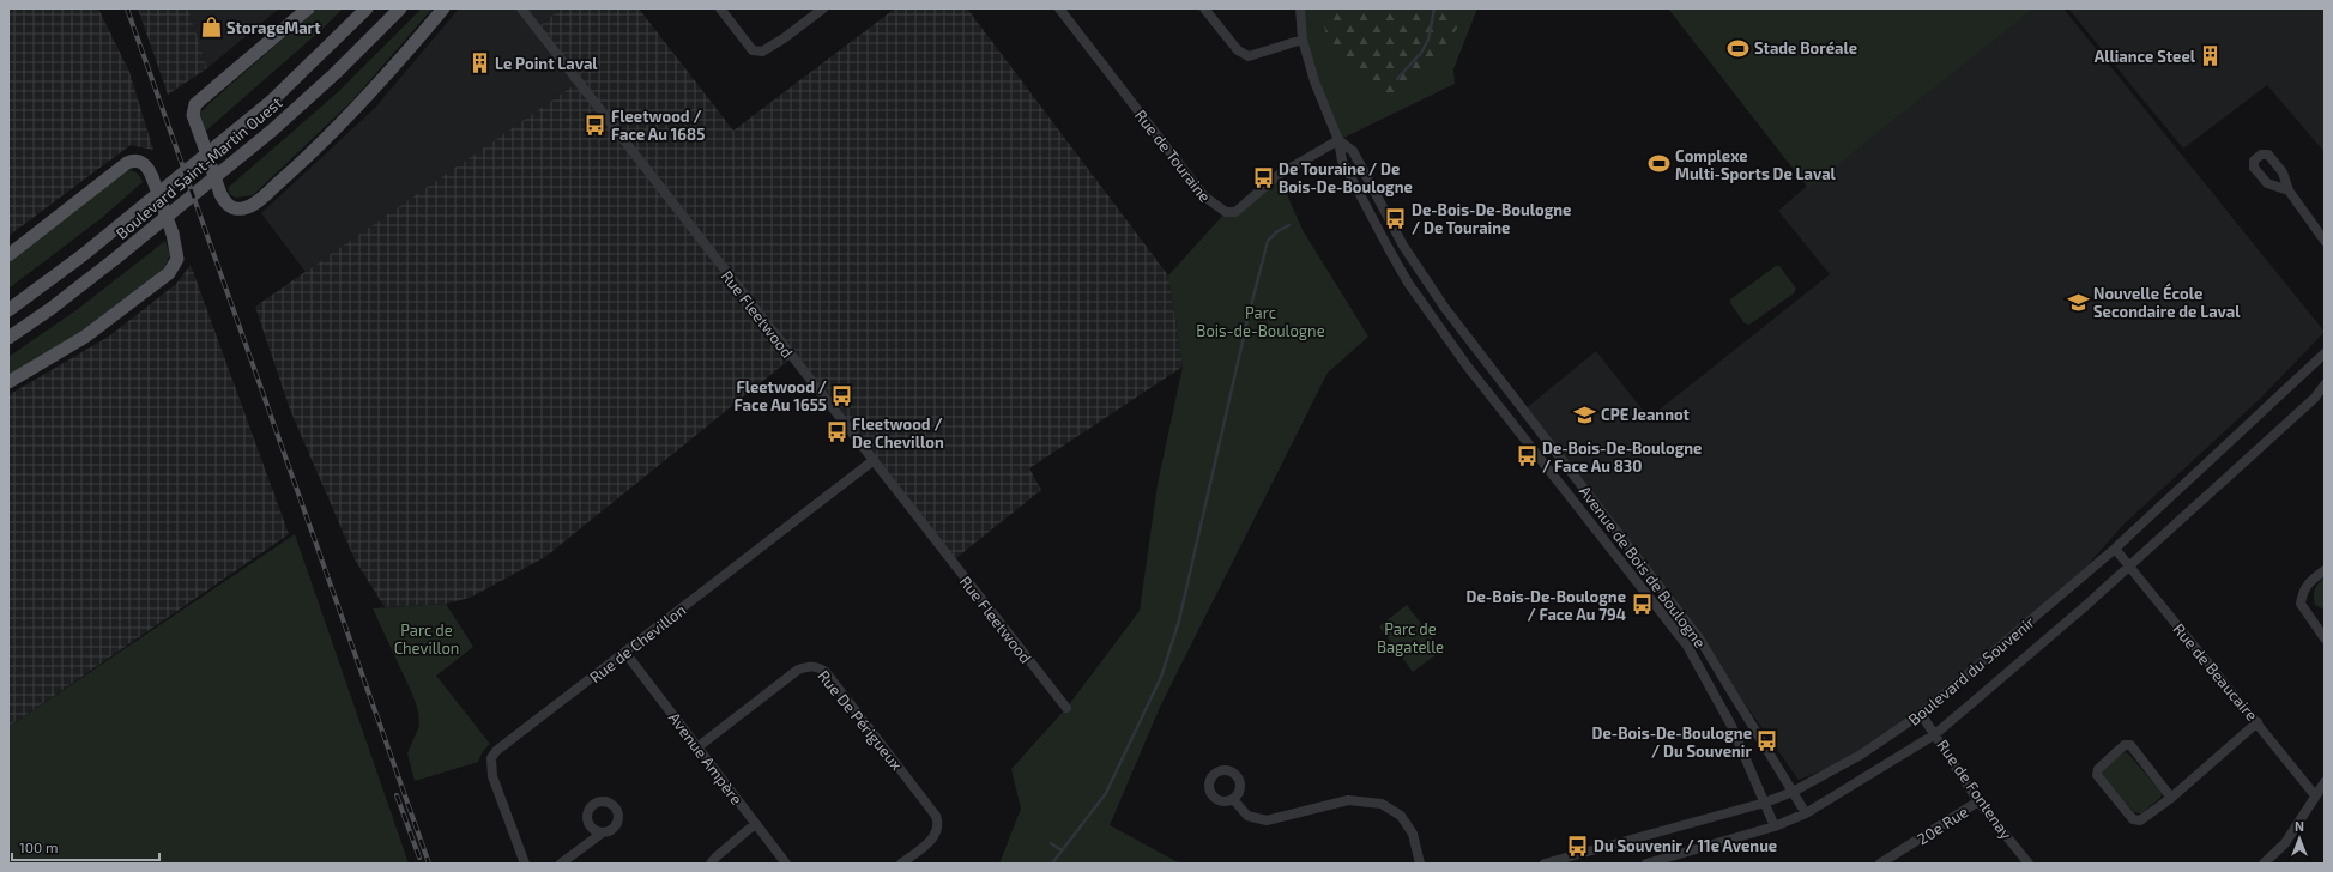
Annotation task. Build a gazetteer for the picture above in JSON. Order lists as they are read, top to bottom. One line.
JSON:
{"streets":{"main road":["Boulevard Saint-Martin Ouest"],"street":["Rue de Touraine","Rue Fleetwood","Avenue de Bois de Boulogne","Rue de Chevillon","Boulevard du Souvenir","Rue de Beaucaire","Rue De Périgueux","Avenue Ampère","Rue de Fontenay","20e Rue"]},"crossings":[["Rue de Touraine","Avenue de Bois de Boulogne"],["Rue Fleetwood","Rue de Chevillon"],["Avenue de Bois de Boulogne","Boulevard du Souvenir"],["Rue de Chevillon","Avenue Ampère"],["Boulevard du Souvenir","Rue de Beaucaire"],["Boulevard du Souvenir","Rue de Fontenay"],["Rue De Périgueux","Avenue Ampère"],["Rue de Fontenay","20e Rue"]],"parks":["Parc Bois-de-Boulogne","Parc de Bagatelle","Parc de Chevillon"],"places":{"shop":["StorageMart"],"sports":["Stade Boréale","Complexe Multi-Sports De Laval"],"building":["Alliance Steel","Le Point Laval"],"bus stop":["Fleetwood / Face Au 1685","De Touraine / De Bois-De-Boulogne","De-Bois-De-Boulogne / De Touraine","Fleetwood / Face Au 1655","Fleetwood / De Chevillon","De-Bois-De-Boulogne / Face Au 830","De-Bois-De-Boulogne / Face Au 794","De-Bois-De-Boulogne / Du Souvenir","Du Souvenir / 11e Avenue"],"school or university":["Nouvelle École Secondaire de Laval","CPE Jeannot"]},"scale_bar":"100 m","north":"top"}
